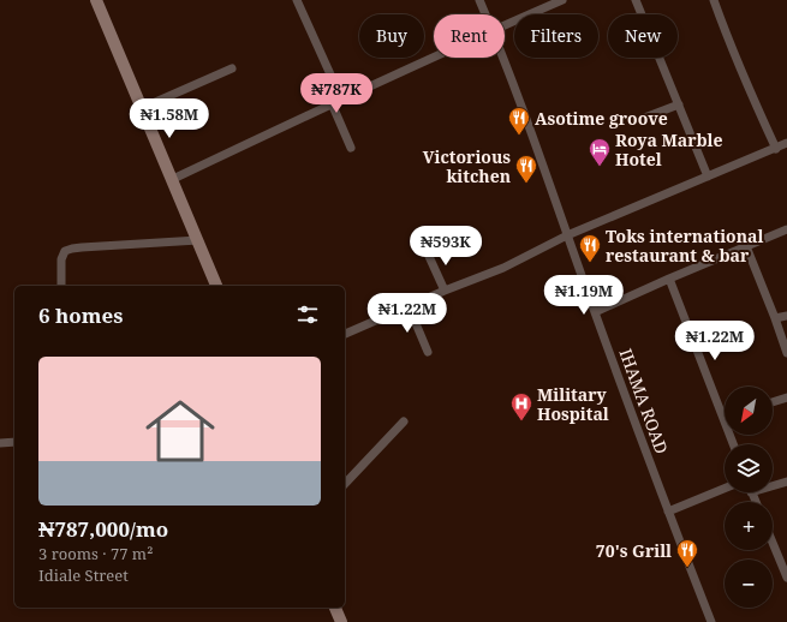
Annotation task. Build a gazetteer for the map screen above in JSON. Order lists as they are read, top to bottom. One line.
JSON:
{"streets":{"street":["IHAMA ROAD"]},"places":{"restaurant":["Asotime groove","Victorious kitchen","Toks international restaurant & bar","70's Grill"],"hotel":["Roya Marble Hotel"],"hospital":["Military Hospital"]},"north":"bottom left","page":{"chip":["Buy","Rent","Filters","New"],"price":["₦787K","₦1.58M","₦593K","₦1.19M","₦1.22M","₦1.22M"],"heading":"6 homes","list":[{"name":"₦787,000/mo","note":"3 rooms · 77 m² · Idiale Street"}],"map_buttons":["+","−"]}}
